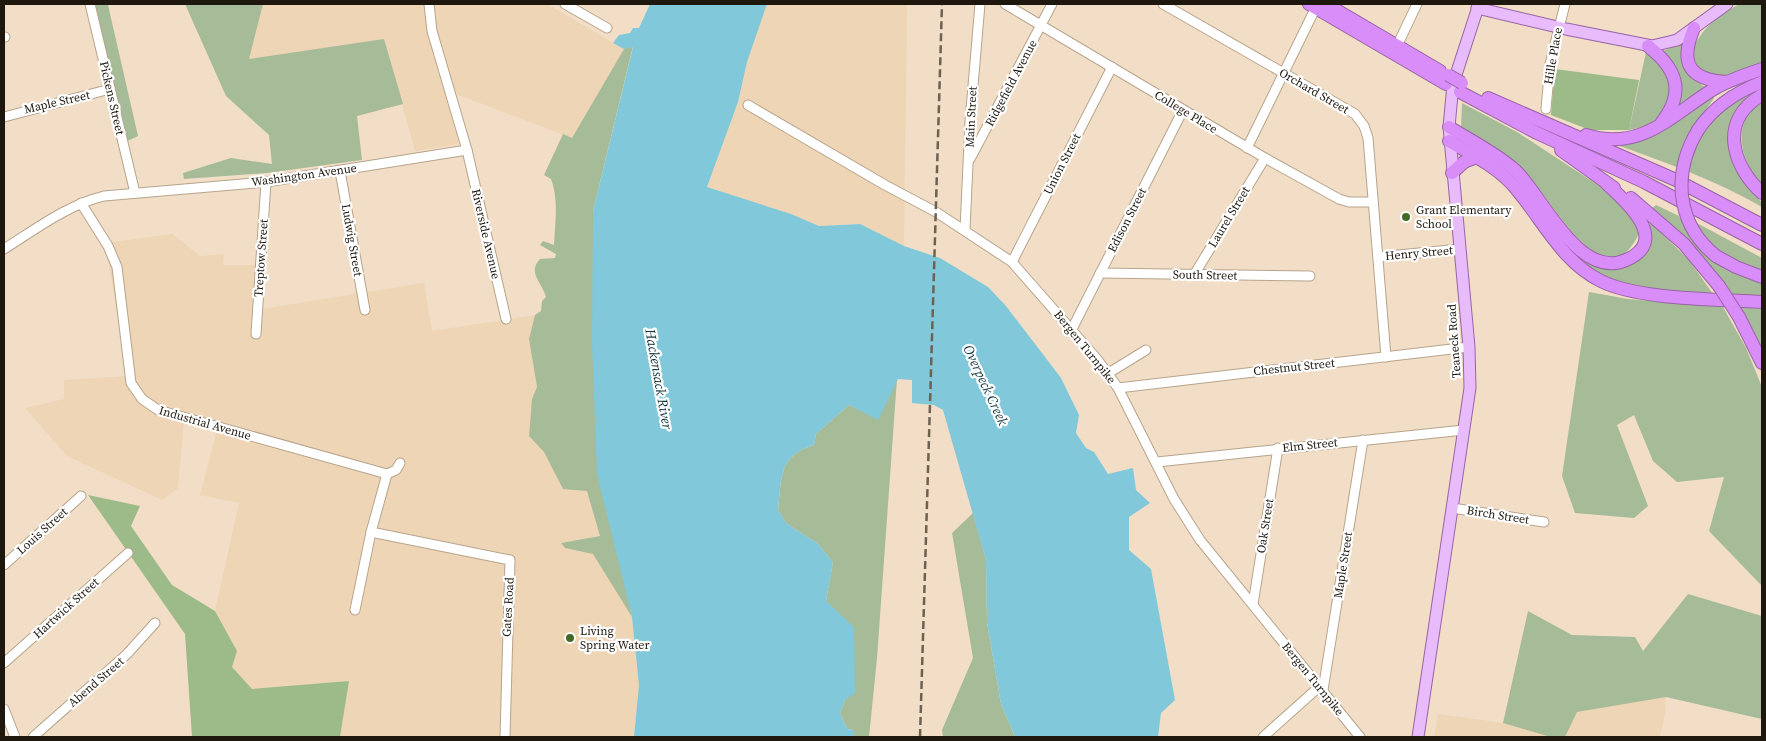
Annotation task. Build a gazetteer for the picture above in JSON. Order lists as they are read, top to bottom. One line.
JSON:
{"streets":{"main road":["Teaneck Road"],"street":["Hille Place","Ridgefield Avenue","Orchard Street","Pickens Street","Maple Street","College Place","Main Street","Union Street","Washington Avenue","Laurel Street","Edison Street","Riverside Avenue","Ludwig Street","Henry Street","Treptow Street","South Street","Bergen Turnpike","Chestnut Street","Industrial Avenue","Elm Street","Birch Street","Oak Street","Louis Street","Gates Road","Hartwick Street","Abend Street"]},"crossings":[["Ridgefield Avenue","College Place"],["Ridgefield Avenue","Main Street"],["Orchard Street","College Place"],["Orchard Street","Henry Street"],["Orchard Street","Chestnut Street"],["Pickens Street","Maple Street"],["Pickens Street","Washington Avenue"],["Maple Street","Bergen Turnpike"],["Maple Street","Elm Street"],["College Place","Union Street"],["College Place","Laurel Street"],["College Place","Edison Street"],["Main Street","Bergen Turnpike"],["Union Street","Bergen Turnpike"],["Washington Avenue","Riverside Avenue"],["Washington Avenue","Ludwig Street"],["Washington Avenue","Treptow Street"],["Washington Avenue","Industrial Avenue"],["Laurel Street","South Street"],["Edison Street","South Street"],["Edison Street","Bergen Turnpike"],["Henry Street","Teaneck Road"],["Teaneck Road","Chestnut Street"],["Teaneck Road","Elm Street"],["Teaneck Road","Birch Street"],["Bergen Turnpike","Chestnut Street"],["Bergen Turnpike","Elm Street"],["Bergen Turnpike","Oak Street"],["Elm Street","Oak Street"]],"water":["Hackensack River","Overpeck Creek"],"places":["Grant Elementary School","Living Spring Water"]}
